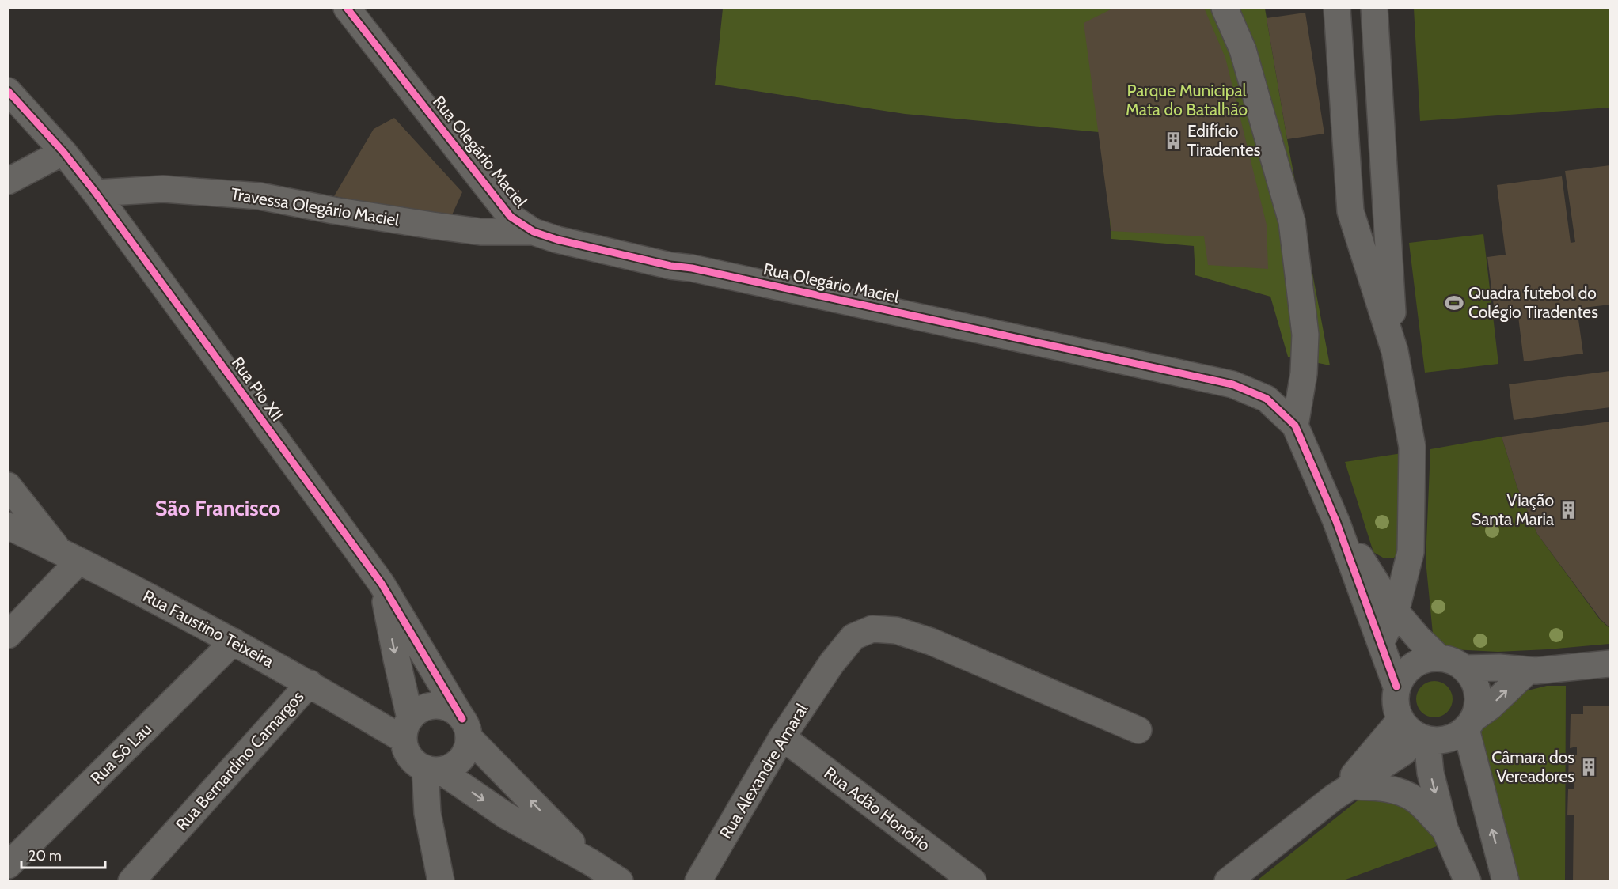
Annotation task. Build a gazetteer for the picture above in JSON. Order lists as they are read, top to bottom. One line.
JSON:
{"streets":{"street":["Rua Olegário Maciel","Travessa Olegário Maciel","Rua Pio XII","Rua Faustino Teixeira","Rua Sô Lau","Rua Bernardino Camargos","Rua Alexandre Amaral","Rua Adão Honório"]},"crossings":[["Rua Olegário Maciel","Travessa Olegário Maciel"],["Travessa Olegário Maciel","Rua Pio XII"],["Rua Pio XII","Rua Faustino Teixeira"],["Rua Faustino Teixeira","Rua Sô Lau"],["Rua Faustino Teixeira","Rua Bernardino Camargos"],["Rua Alexandre Amaral","Rua Adão Honório"]],"districts":["São Francisco"],"parks":["Parque Municipal Mata do Batalhão"],"places":{"building":["Edifício Tiradentes","Viação Santa Maria","Câmara dos Vereadores"],"sports":["Quadra futebol do Colégio Tiradentes"]},"scale_bar":"20 m"}
